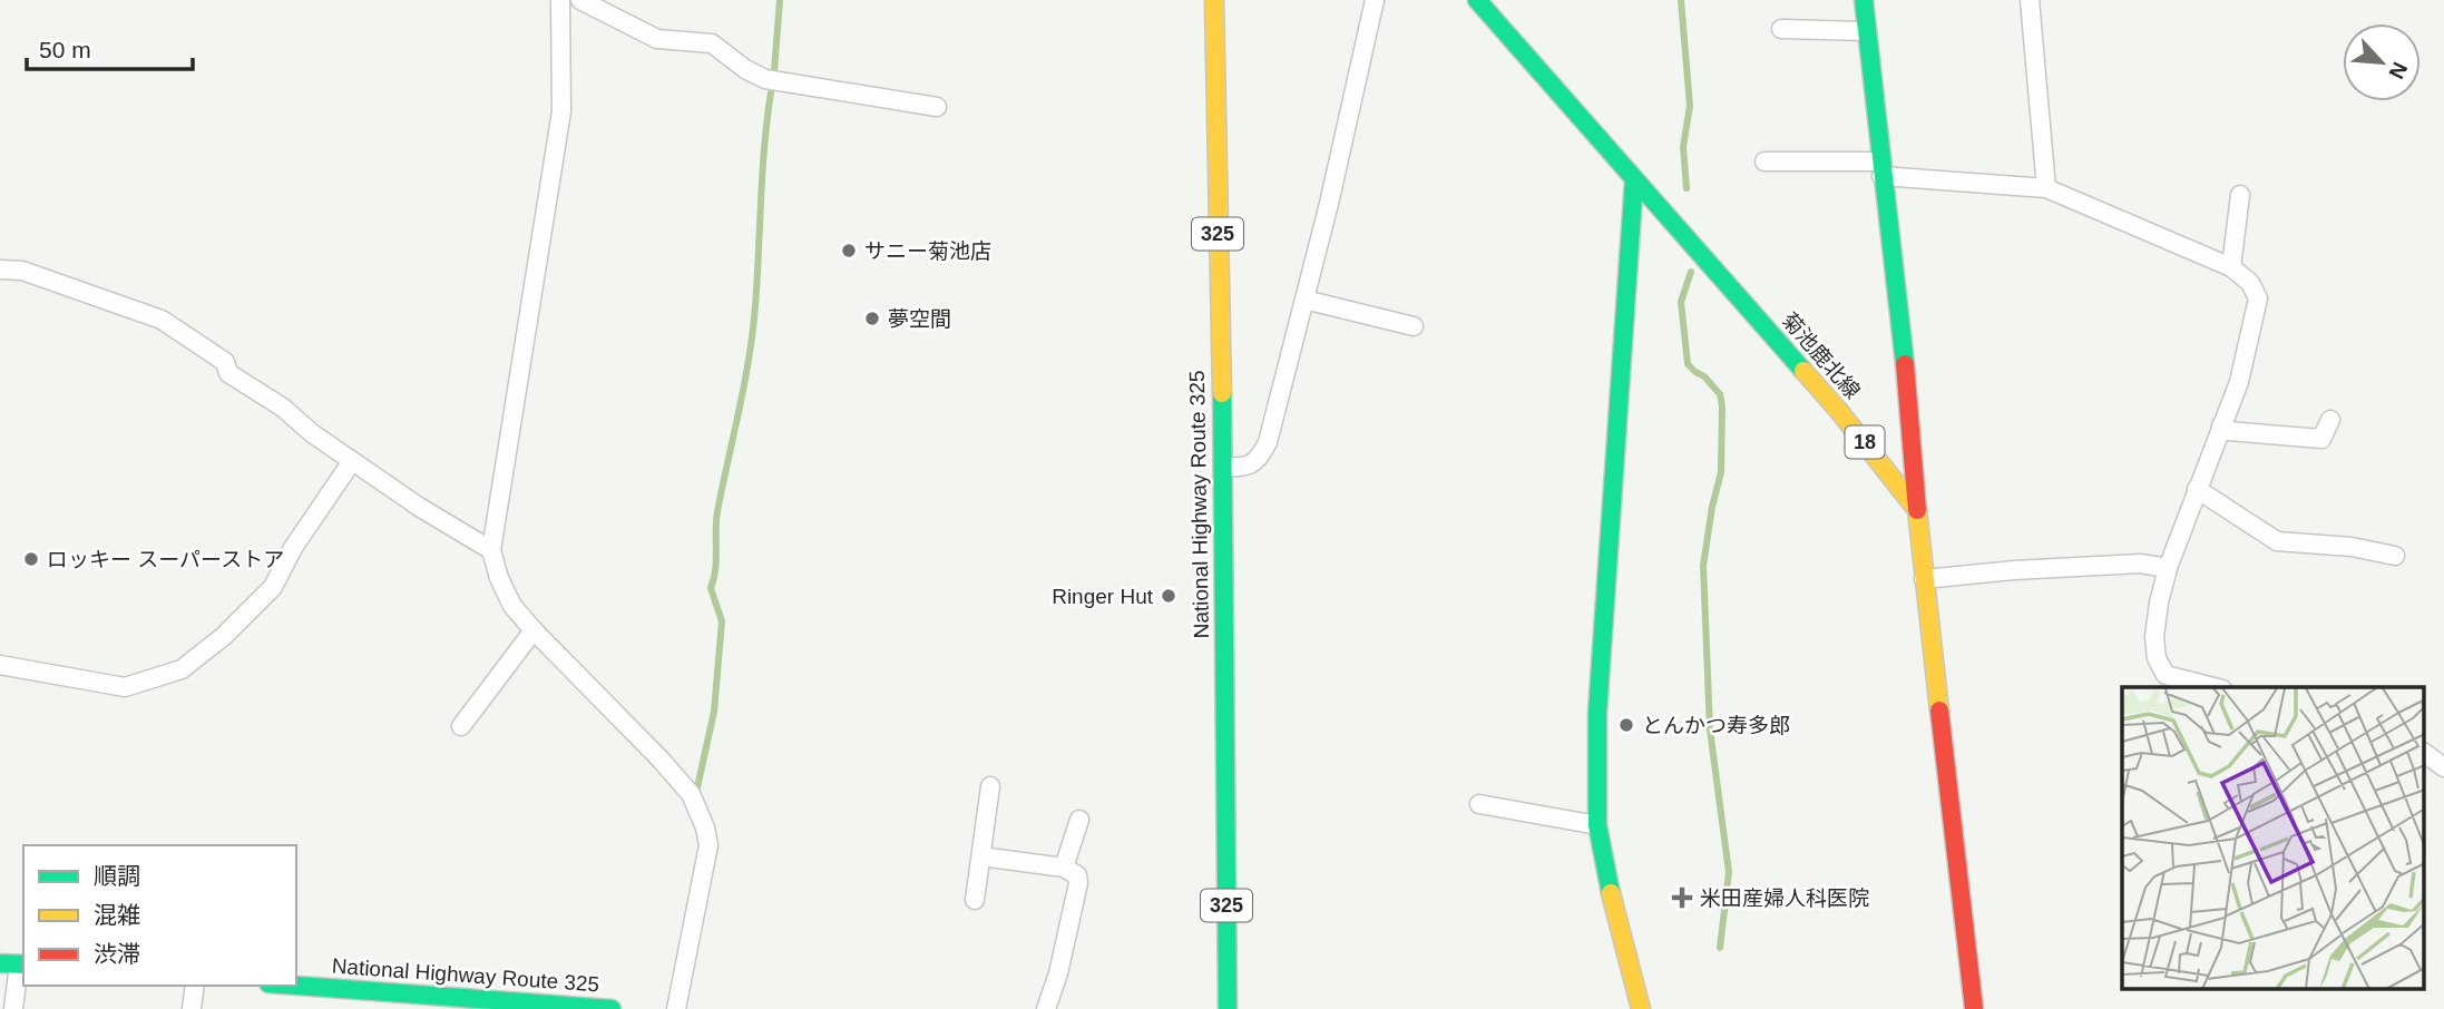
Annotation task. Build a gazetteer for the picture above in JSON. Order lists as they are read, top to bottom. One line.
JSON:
{"streets":{"main road":["325","菊池鹿北線","18","National Highway Route 325"]},"places":{"other":["サニー菊池店","夢空間","ロッキー スーパーストア","Ringer Hut","とんかつ寿多郎"],"health":["米田産婦人科医院"]},"legend":["順調","混雑","渋滞"],"scale_bar":"50 m","north":"bottom right"}
